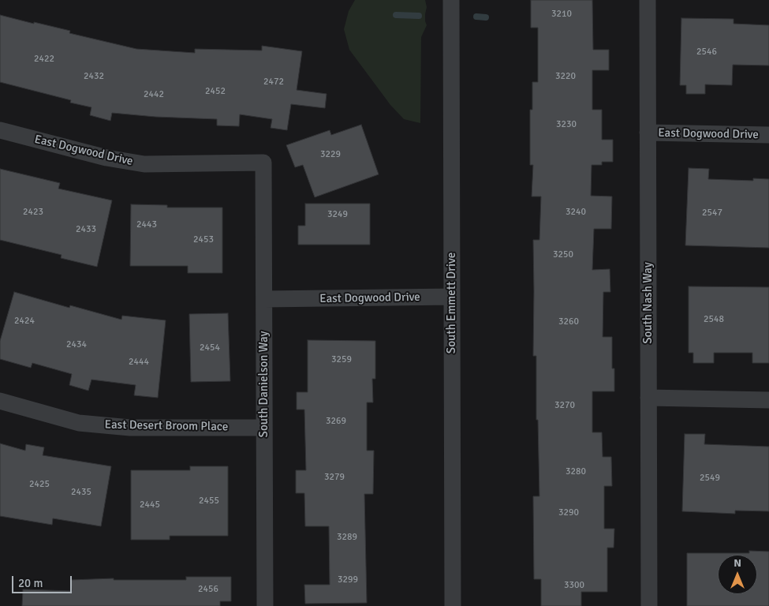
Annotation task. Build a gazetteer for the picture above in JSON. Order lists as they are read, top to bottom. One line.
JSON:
{"streets":{"street":["East Dogwood Drive","South Emmett Drive","South Nash Way","South Danielson Way","East Desert Broom Place"]},"crossings":[["East Dogwood Drive","South Emmett Drive"],["East Dogwood Drive","South Nash Way"],["East Dogwood Drive","South Danielson Way"],["South Danielson Way","East Desert Broom Place"]],"house_numbers":["3210","2546","2422","2432","3220","2472","2452","2442","3230","3229","2423","3240","2547","3249","2443","2433","2453","3250","2548","2424","3260","2434","2454","3259","2444","3270","3269","3280","3279","2549","2425","2435","2455","2445","3290","3289","3299","3300","2456"],"scale_bar":"20 m","north":"top"}
